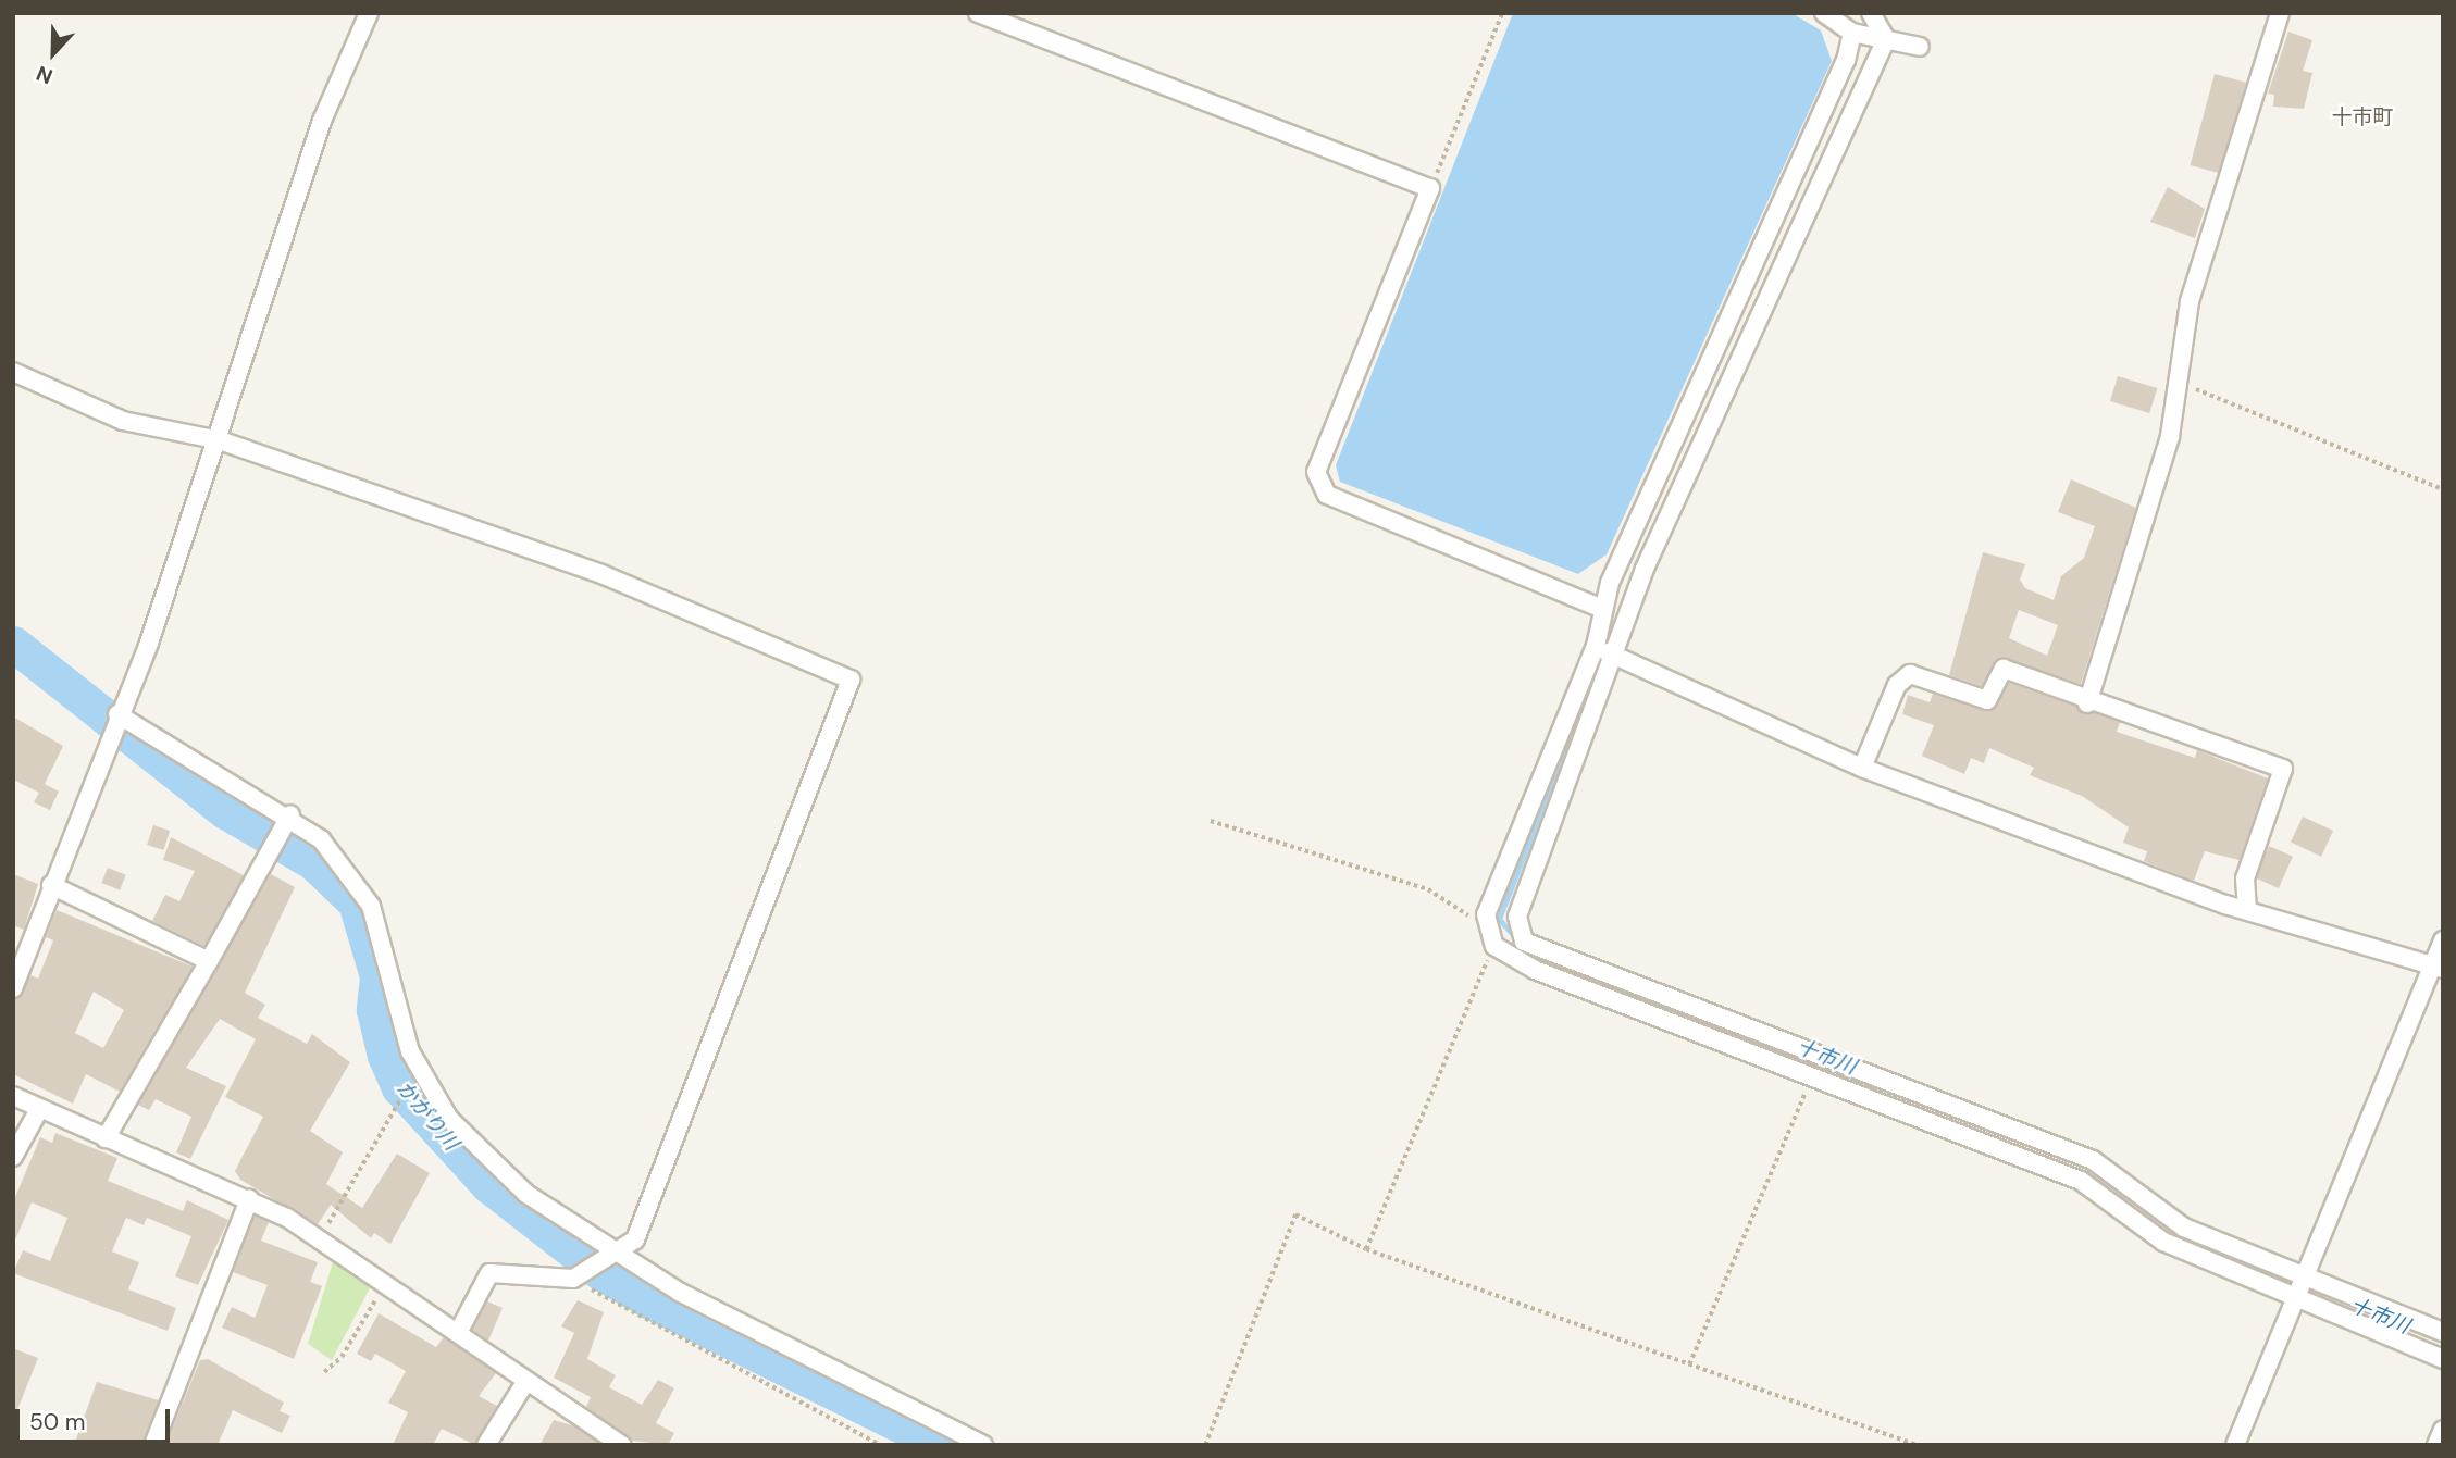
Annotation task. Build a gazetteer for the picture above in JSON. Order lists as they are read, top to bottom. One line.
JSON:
{"districts":["十市町"],"water":["十市川","かがり川"],"scale_bar":"50 m","north":"bottom"}
